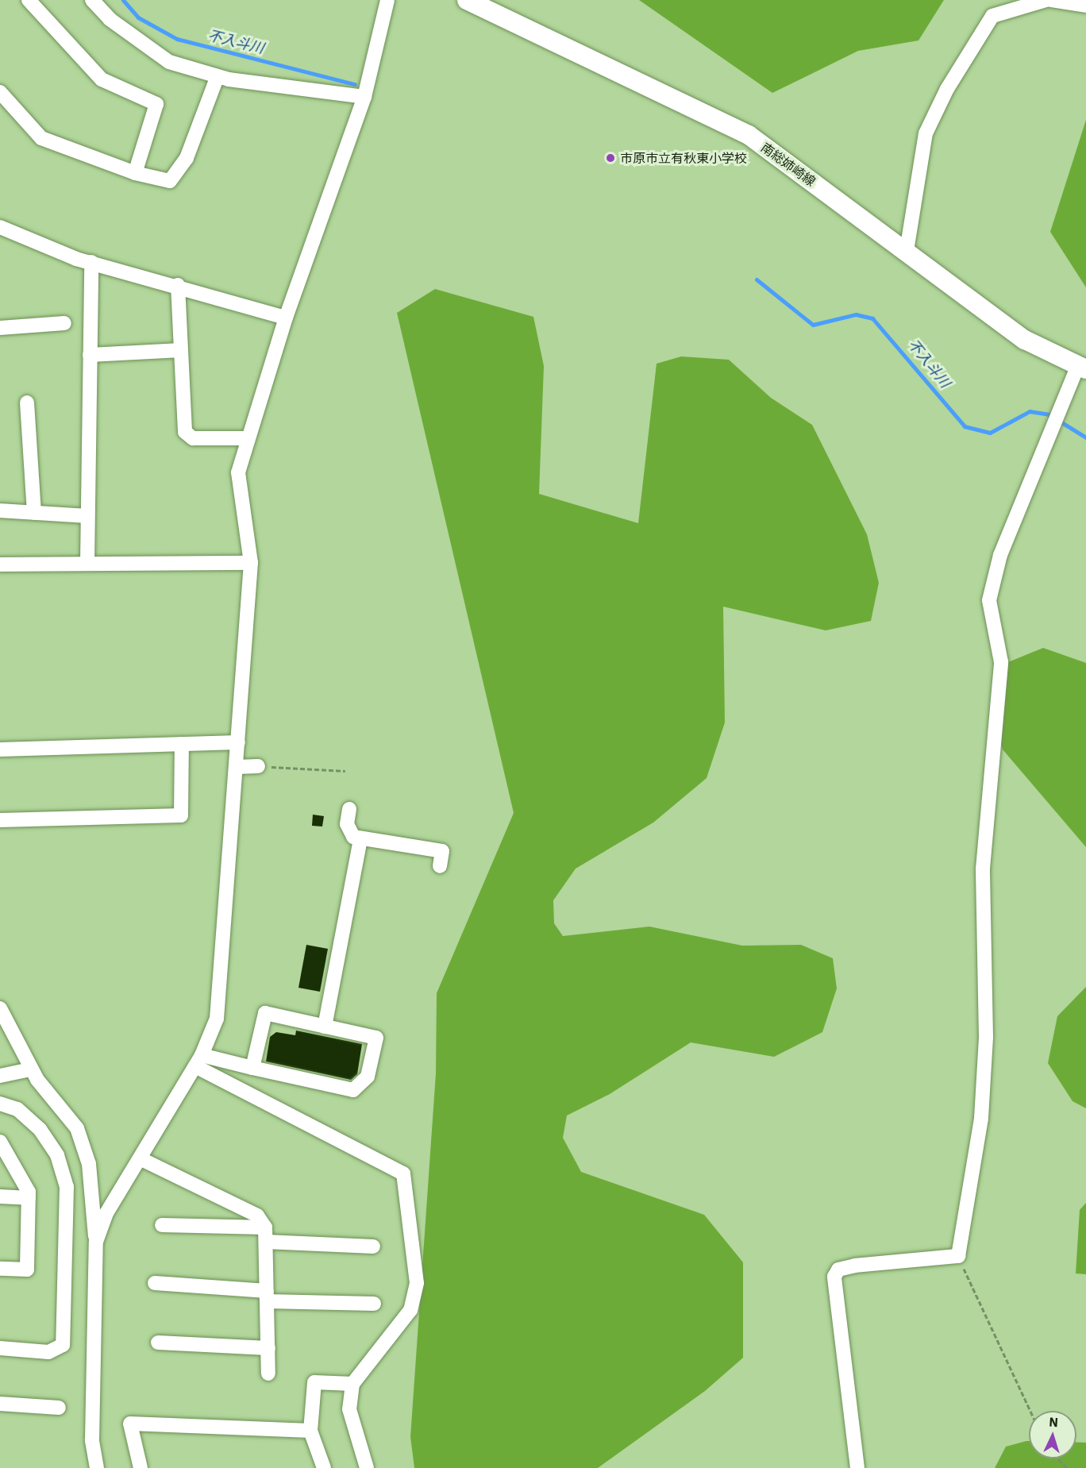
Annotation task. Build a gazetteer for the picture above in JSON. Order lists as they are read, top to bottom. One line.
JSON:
{"streets":{"main road":["南総姉崎線"]},"water":["不入斗川"],"places":["市原市立有秋東小学校"],"north":"top"}
